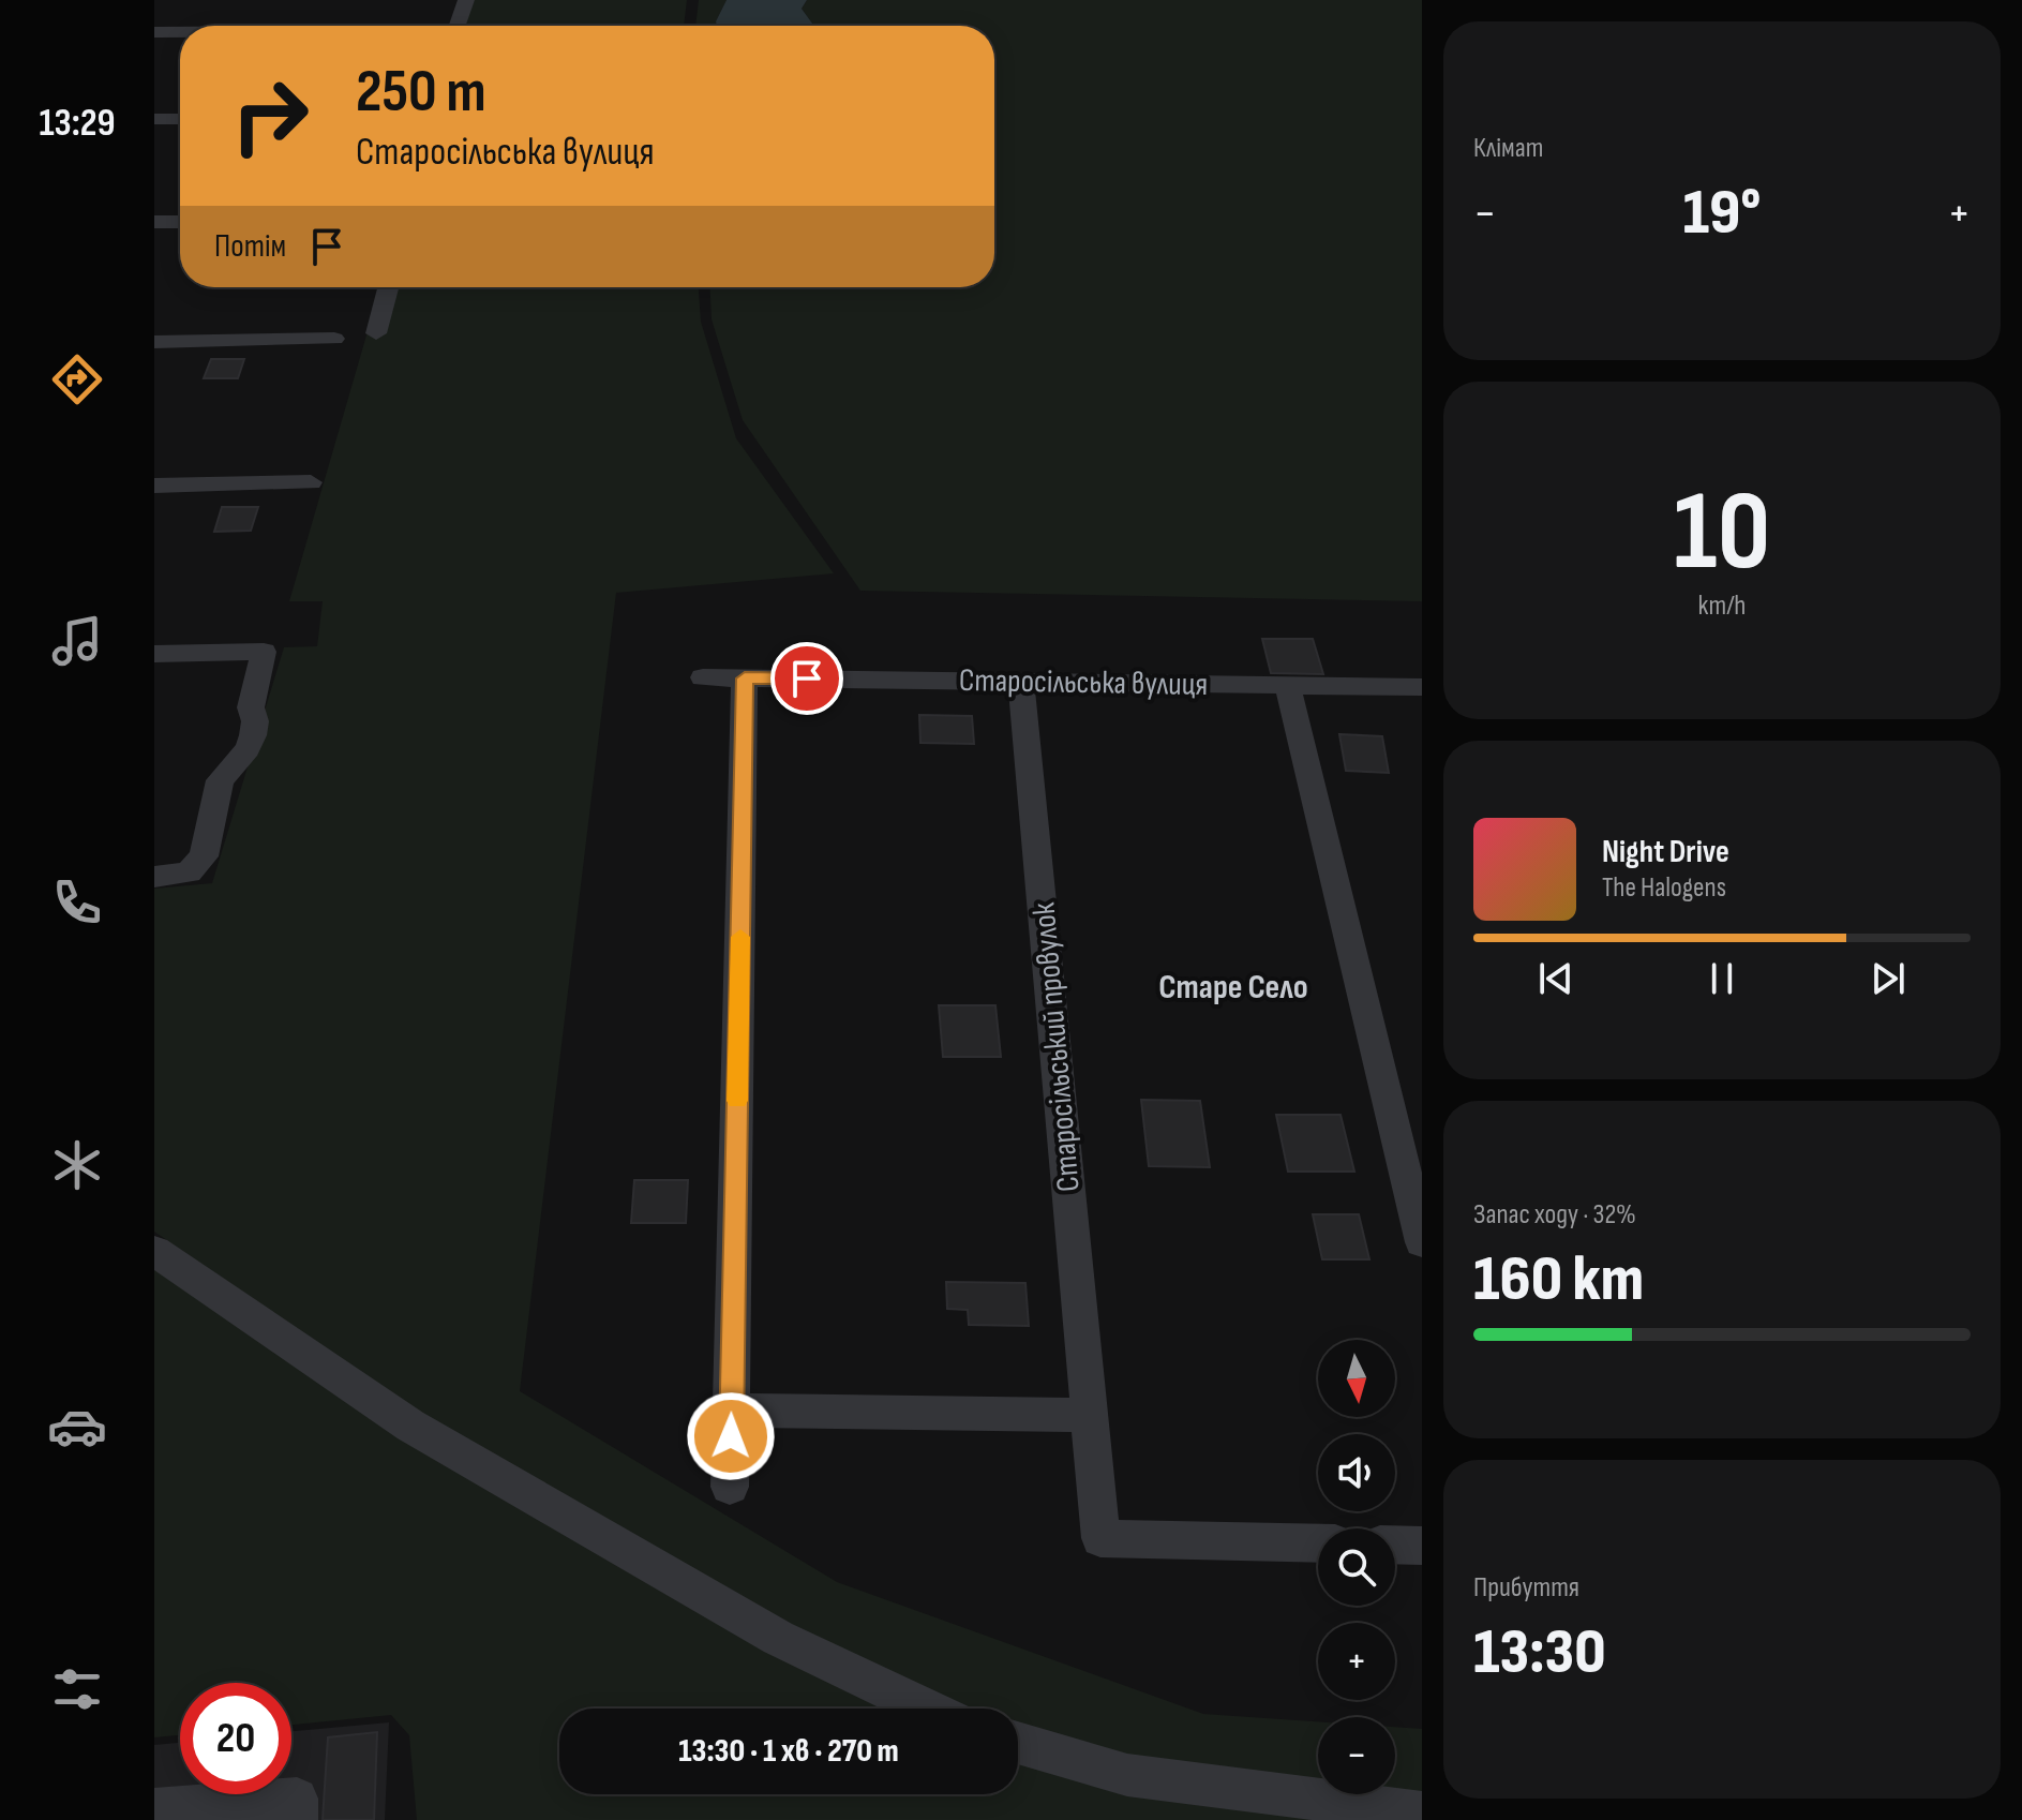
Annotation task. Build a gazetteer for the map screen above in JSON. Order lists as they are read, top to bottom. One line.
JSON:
{"streets":{"street":["Старосільська вулиця","Старосільський провулок"]},"crossings":[["Старосільська вулиця","Старосільський провулок"]],"districts":["Старе Село"],"north":"bottom","page":{"tabs":"13:29","tile":["Клімат",["10","km/h"],["Запас ходу · 32%","160 km"],["Прибуття","13:30"]],"turn":["250 m","Старосільська вулиця"],"heat":["−","19°","+"],"then":"Потім","song":["Night Drive","The Halogens"],"map_buttons":["+","−"],"limit":"20","trip":"13:30 · 1 хв · 270 m"}}
